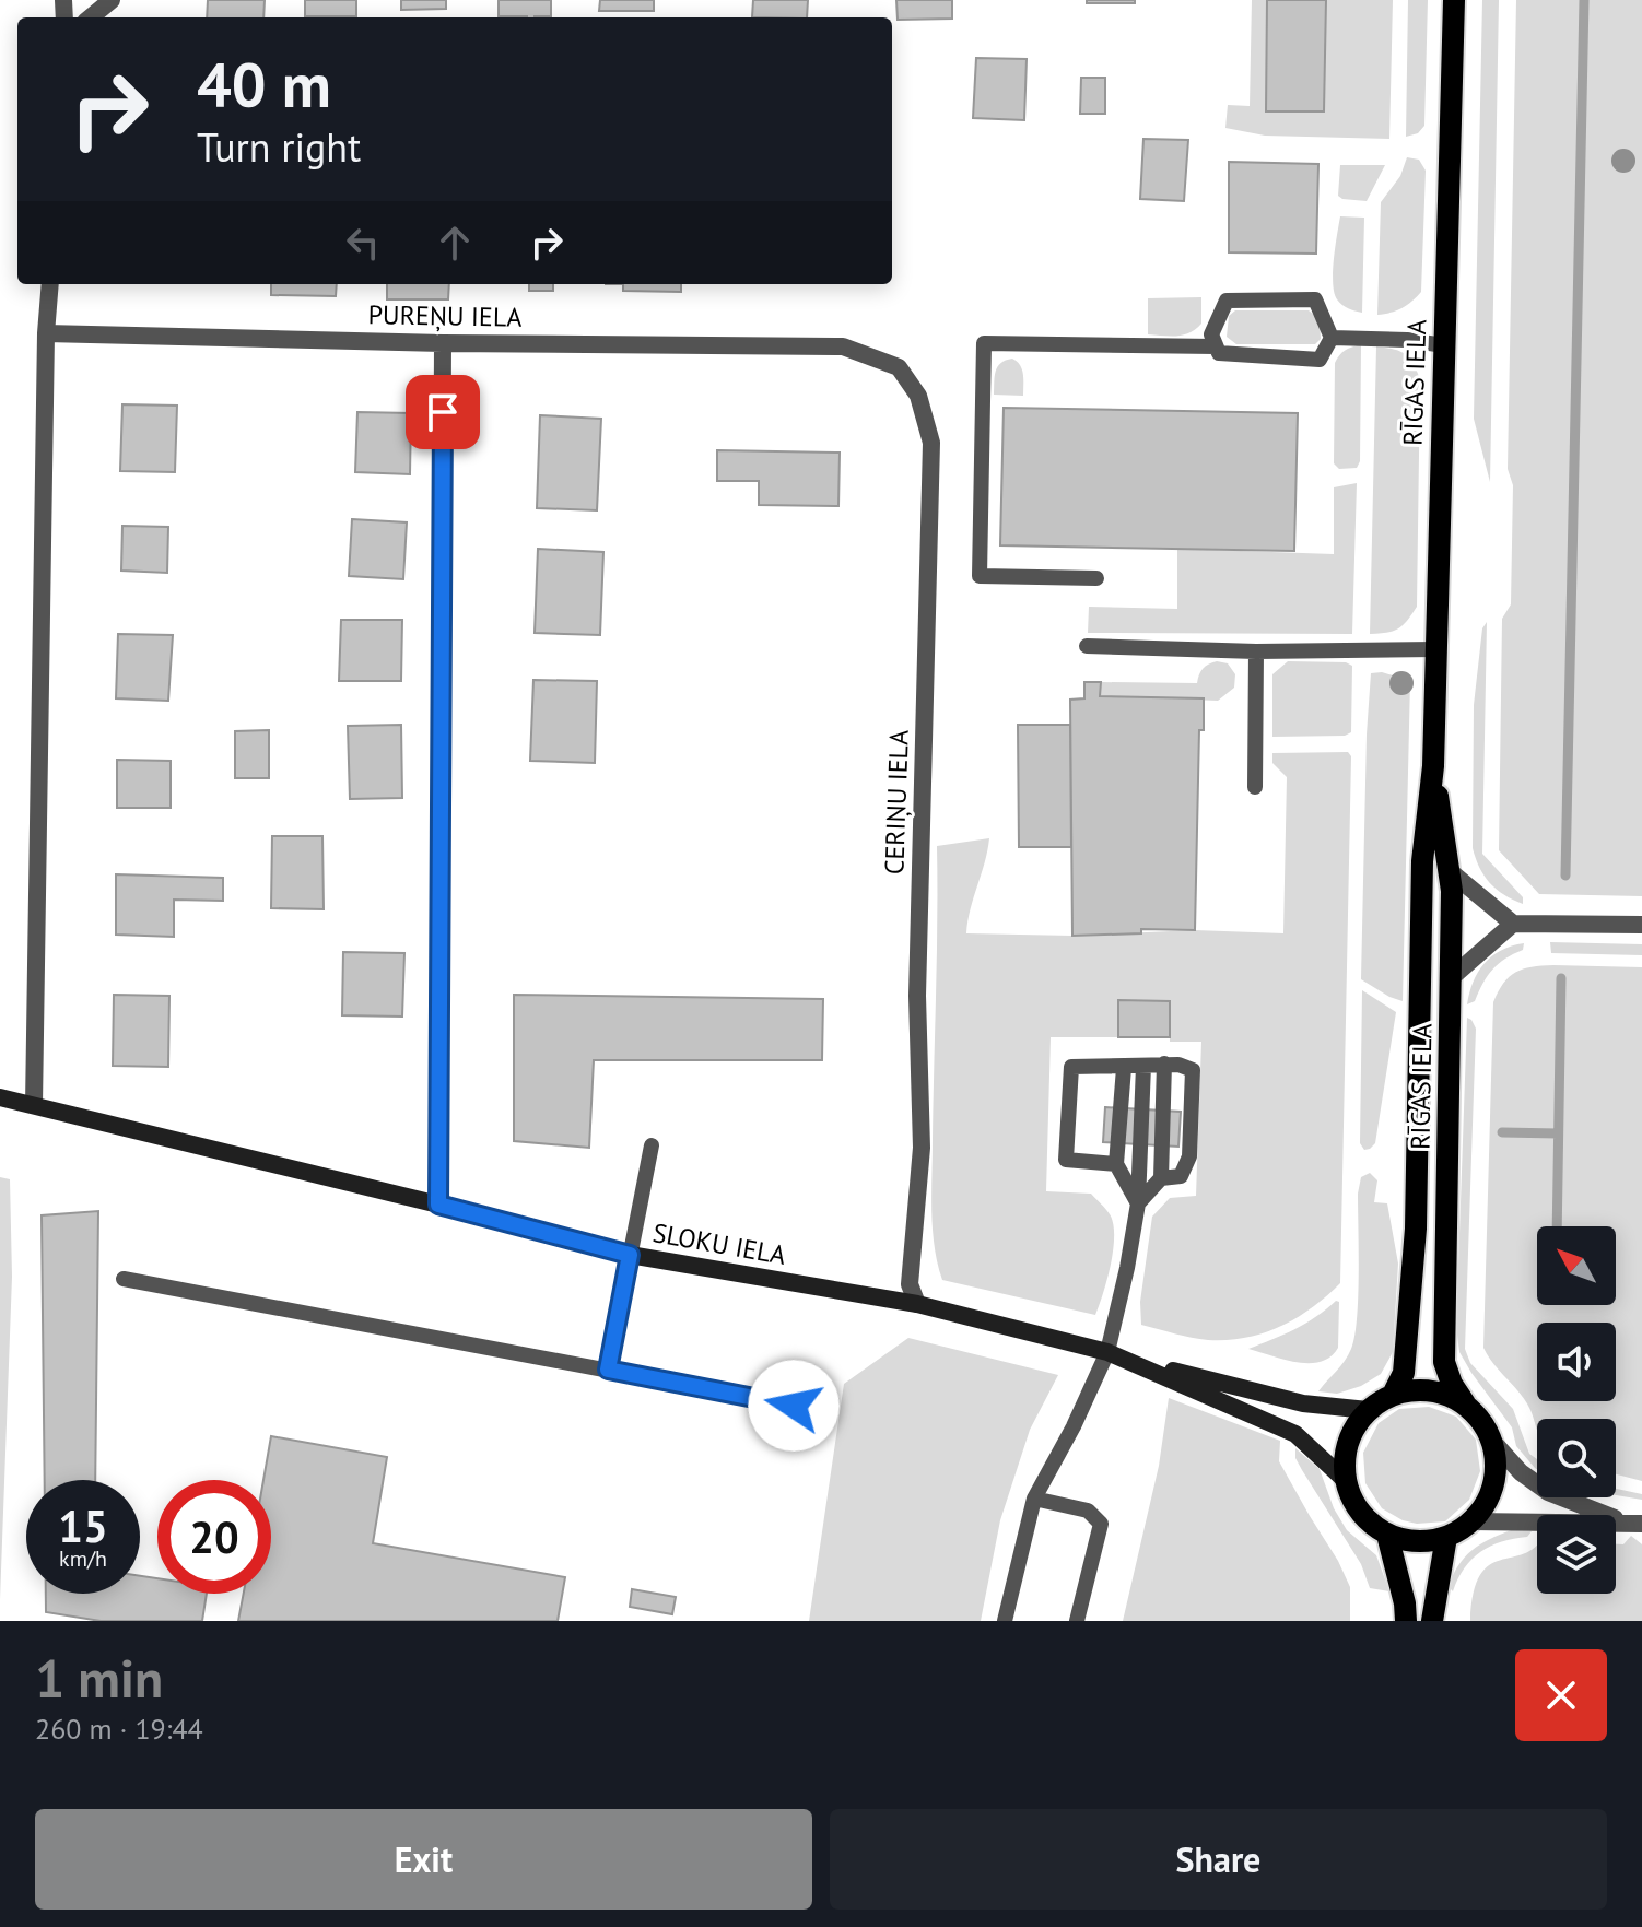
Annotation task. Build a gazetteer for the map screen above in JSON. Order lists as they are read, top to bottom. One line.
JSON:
{"streets":{"main road":["RĪGAS IELA"],"street":["PUREŅU IELA","CERIŅU IELA","SLOKU IELA"]},"crossings":[["PUREŅU IELA","CERIŅU IELA"],["RĪGAS IELA","SLOKU IELA"],["CERIŅU IELA","SLOKU IELA"]],"north":"top left","page":{"turn":["40 m","Turn right"],"speed":"15 km/h","limit":"20","heading":["1 min","260 m · 19:44"],"buttons":["Exit","Share"]}}
